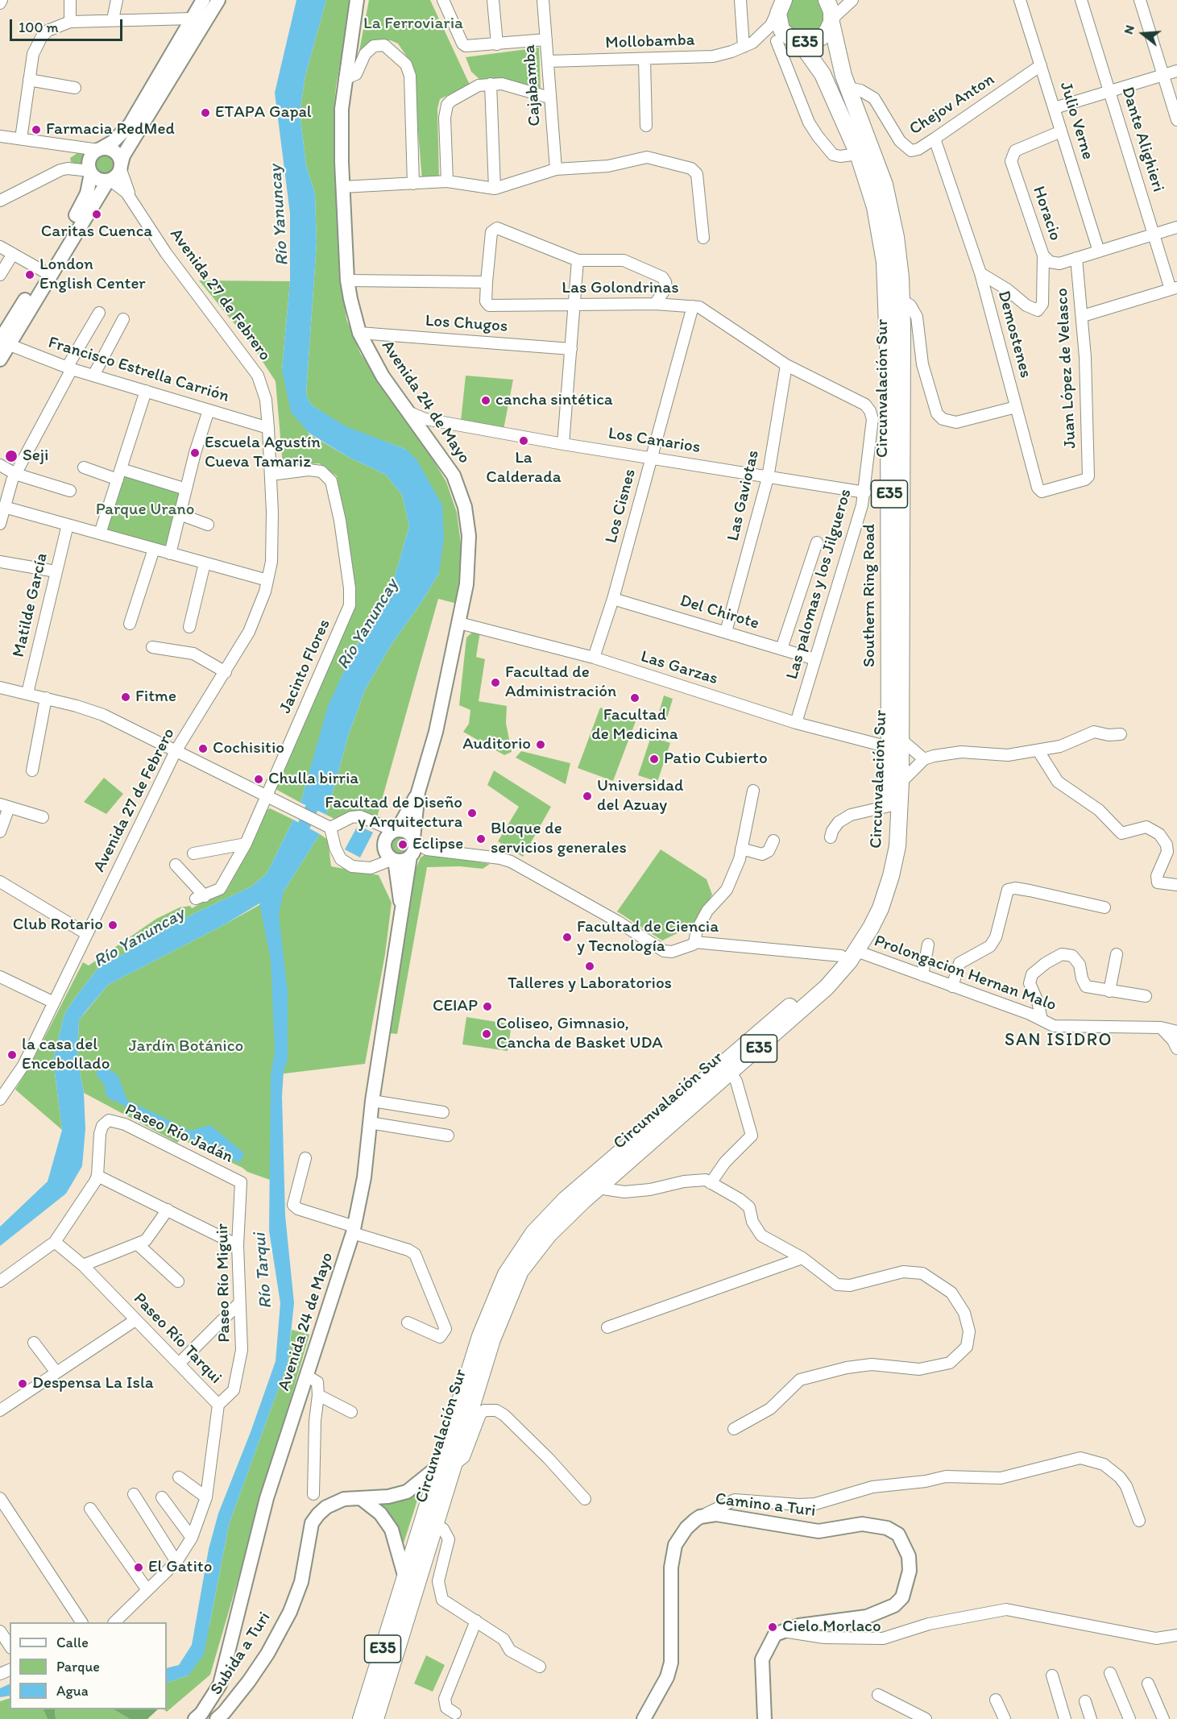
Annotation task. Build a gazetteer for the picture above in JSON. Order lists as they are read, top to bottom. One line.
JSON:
{"streets":{"highway":["E35","Circunvalación Sur","Southern Ring Road"],"main road":["Avenida 24 de Mayo","Camino a Turi","Subida a Turi"],"street":["Mollobamba","Cajabamba","Chejov Anton","Julio Verne","Dante Alighieri","Horacio","Las Golondrinas","Avenida 27 de Febrero","Los Chugos","Demostenes","Juan López de Velasco","Francisco Estrella Carrión","Los Canarios","Las Gaviotas","Los Cisnes","Las palomas y los Jilgueros","Matilde García","Del Chirote","Jacinto Flores","Las Garzas","Prolongacion Hernan Malo","Paseo Río Jadán","Paseo Río Miguir","Paseo Río Tarqui"]},"crossings":[["Mollobamba","E35"],["Mollobamba","Cajabamba"],["Mollobamba","Southern Ring Road"],["E35","Circunvalación Sur"],["E35","Southern Ring Road"],["Chejov Anton","Julio Verne"],["Chejov Anton","Demostenes"],["Chejov Anton","Circunvalación Sur"],["Julio Verne","Horacio"],["Dante Alighieri","Horacio"],["Horacio","Juan López de Velasco"],["Las Golondrinas","Las Gaviotas"],["Las Golondrinas","Los Cisnes"],["Las Golondrinas","Las palomas y los Jilgueros"],["Avenida 27 de Febrero","Francisco Estrella Carrión"],["Avenida 27 de Febrero","Jacinto Flores"],["Los Chugos","Avenida 24 de Mayo"],["Demostenes","Juan López de Velasco"],["Circunvalación Sur","Southern Ring Road"],["Circunvalación Sur","Las Garzas"],["Circunvalación Sur","Prolongacion Hernan Malo"],["Circunvalación Sur","Subida a Turi"],["Avenida 24 de Mayo","Los Canarios"],["Avenida 24 de Mayo","Las Garzas"],["Los Canarios","Las Gaviotas"],["Los Canarios","Los Cisnes"],["Los Canarios","Las palomas y los Jilgueros"],["Las Gaviotas","Del Chirote"],["Los Cisnes","Del Chirote"],["Los Cisnes","Las Garzas"],["Las palomas y los Jilgueros","Del Chirote"],["Las palomas y los Jilgueros","Las Garzas"],["Southern Ring Road","Las Garzas"],["Paseo Río Jadán","Paseo Río Miguir"],["Paseo Río Miguir","Paseo Río Tarqui"]],"districts":["SAN ISIDRO"],"water":["Río Yanuncay","Río Tarqui"],"parks":["La Ferroviaria","Parque Urano","Jardín Botánico"],"places":["ETAPA Gapal","Farmacia RedMed","Caritas Cuenca","London English Center","cancha sintética","La Calderada","Escuela Agustín Cueva Tamariz","Seji","Facultad de Administración","Fitme","Facultad de Medicina","Auditorio","Cochisitio","Patio Cubierto","Chulla birria","Universidad del Azuay","Facultad de Diseño y Arquitectura","Bloque de servicios generales","Eclipse","Club Rotario","Facultad de Ciencia y Tecnología","Talleres y Laboratorios","CEIAP","Coliseo, Gimnasio, Cancha de Basket UDA","la casa del Encebollado","Despensa La Isla","El Gatito","Cielo Morlaco"],"legend":["Calle","Parque","Agua"],"scale_bar":"100 m","north":"left"}
